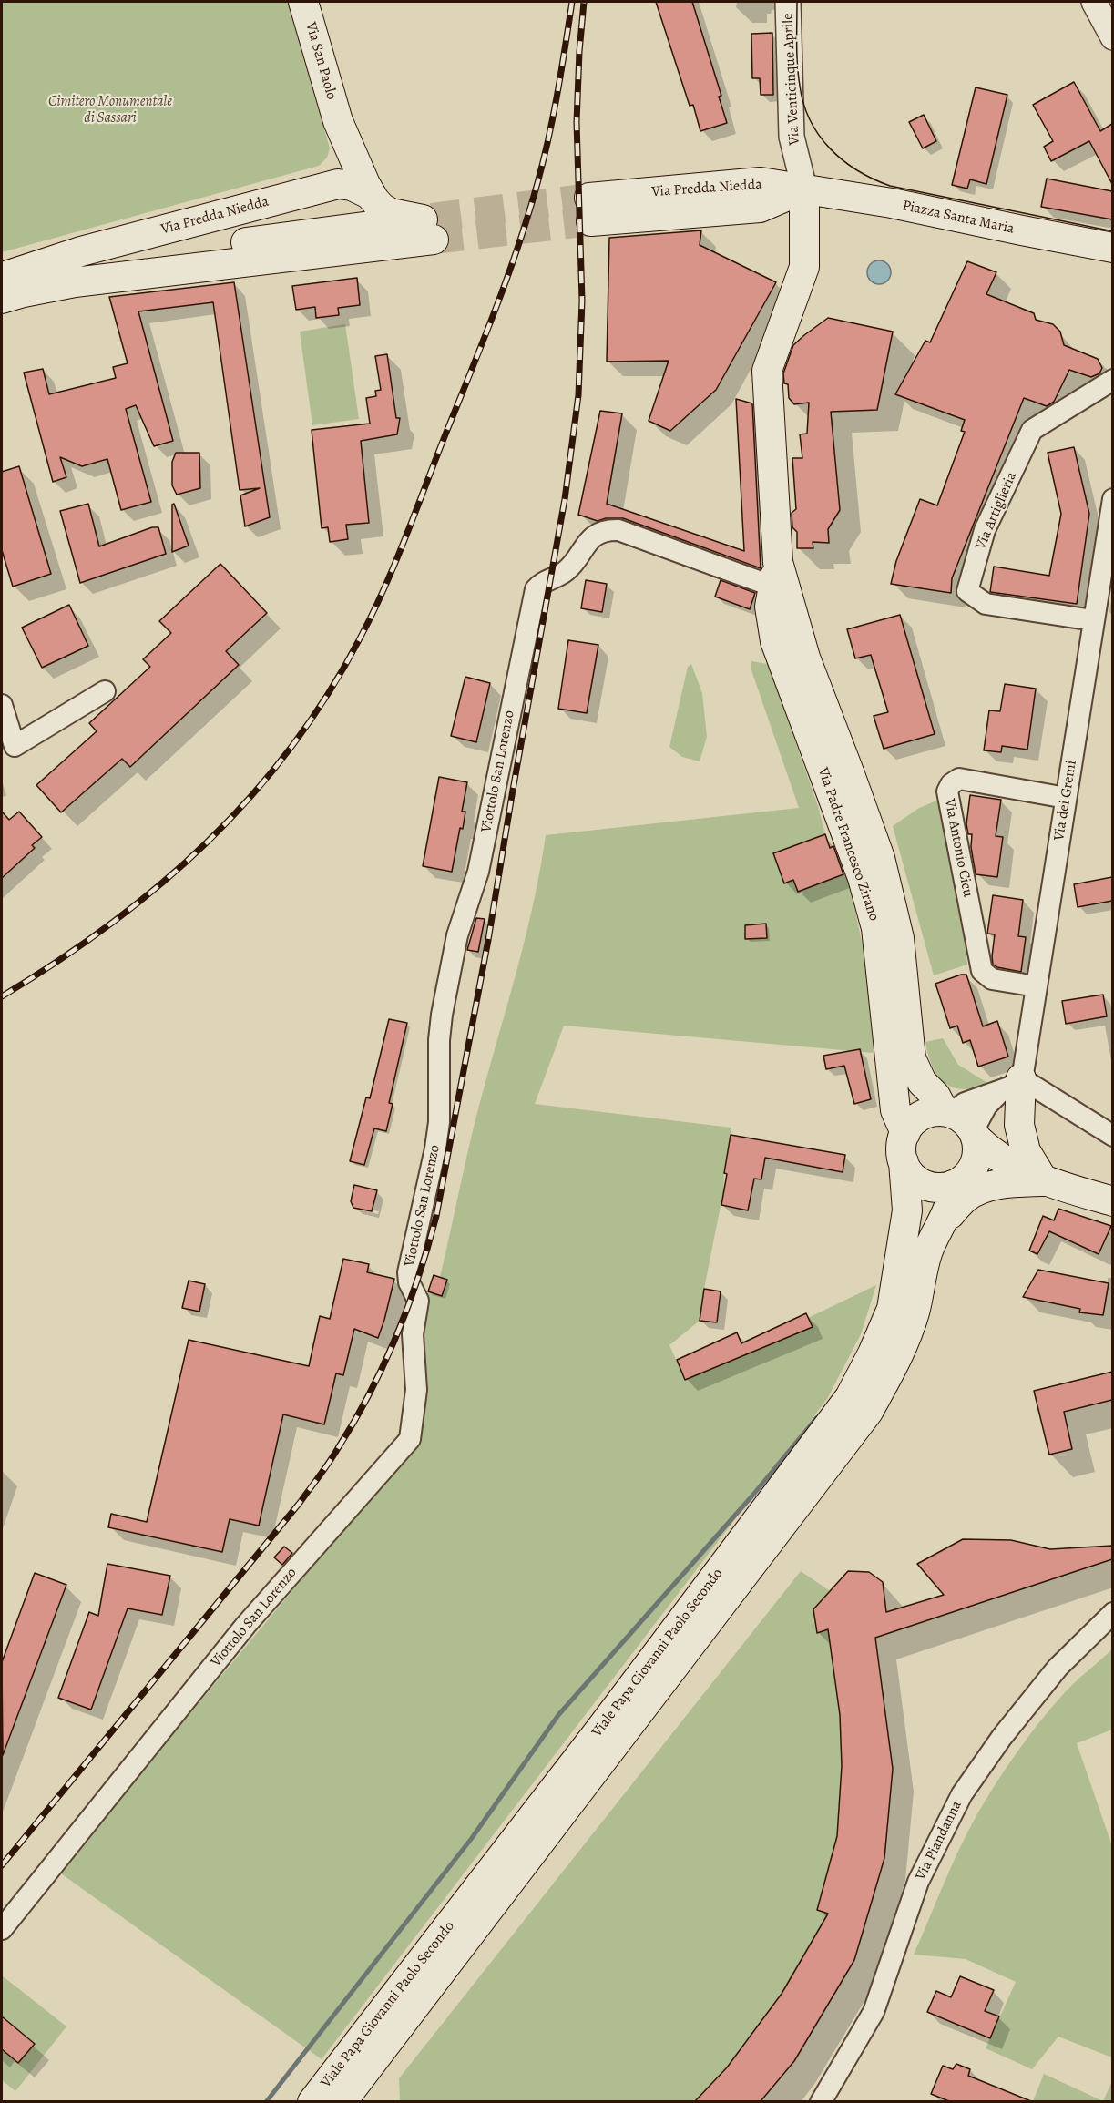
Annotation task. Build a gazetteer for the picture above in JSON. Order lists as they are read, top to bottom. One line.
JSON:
{"streets":{"main road":["Via San Paolo","Via Predda Niedda","Piazza Santa Maria","Via Padre Francesco Zirano","Viale Papa Giovanni Paolo Secondo"],"street":["Via Venticinque Aprile","Via Artiglieria","Viottolo San Lorenzo","Via dei Gremi","Via Antonio Cicu","Via Piandanna"]},"crossings":[["Via San Paolo","Via Predda Niedda"],["Via Venticinque Aprile","Via Predda Niedda"],["Via Venticinque Aprile","Piazza Santa Maria"],["Via Venticinque Aprile","Via Padre Francesco Zirano"],["Via Predda Niedda","Piazza Santa Maria"],["Via Predda Niedda","Via Padre Francesco Zirano"],["Piazza Santa Maria","Via Padre Francesco Zirano"],["Via Artiglieria","Via dei Gremi"],["Viottolo San Lorenzo","Via Padre Francesco Zirano"],["Via dei Gremi","Via Padre Francesco Zirano"],["Via dei Gremi","Via Antonio Cicu"],["Via dei Gremi","Viale Papa Giovanni Paolo Secondo"],["Via Padre Francesco Zirano","Viale Papa Giovanni Paolo Secondo"]],"parks":["Cimitero Monumentale di Sassari"]}
